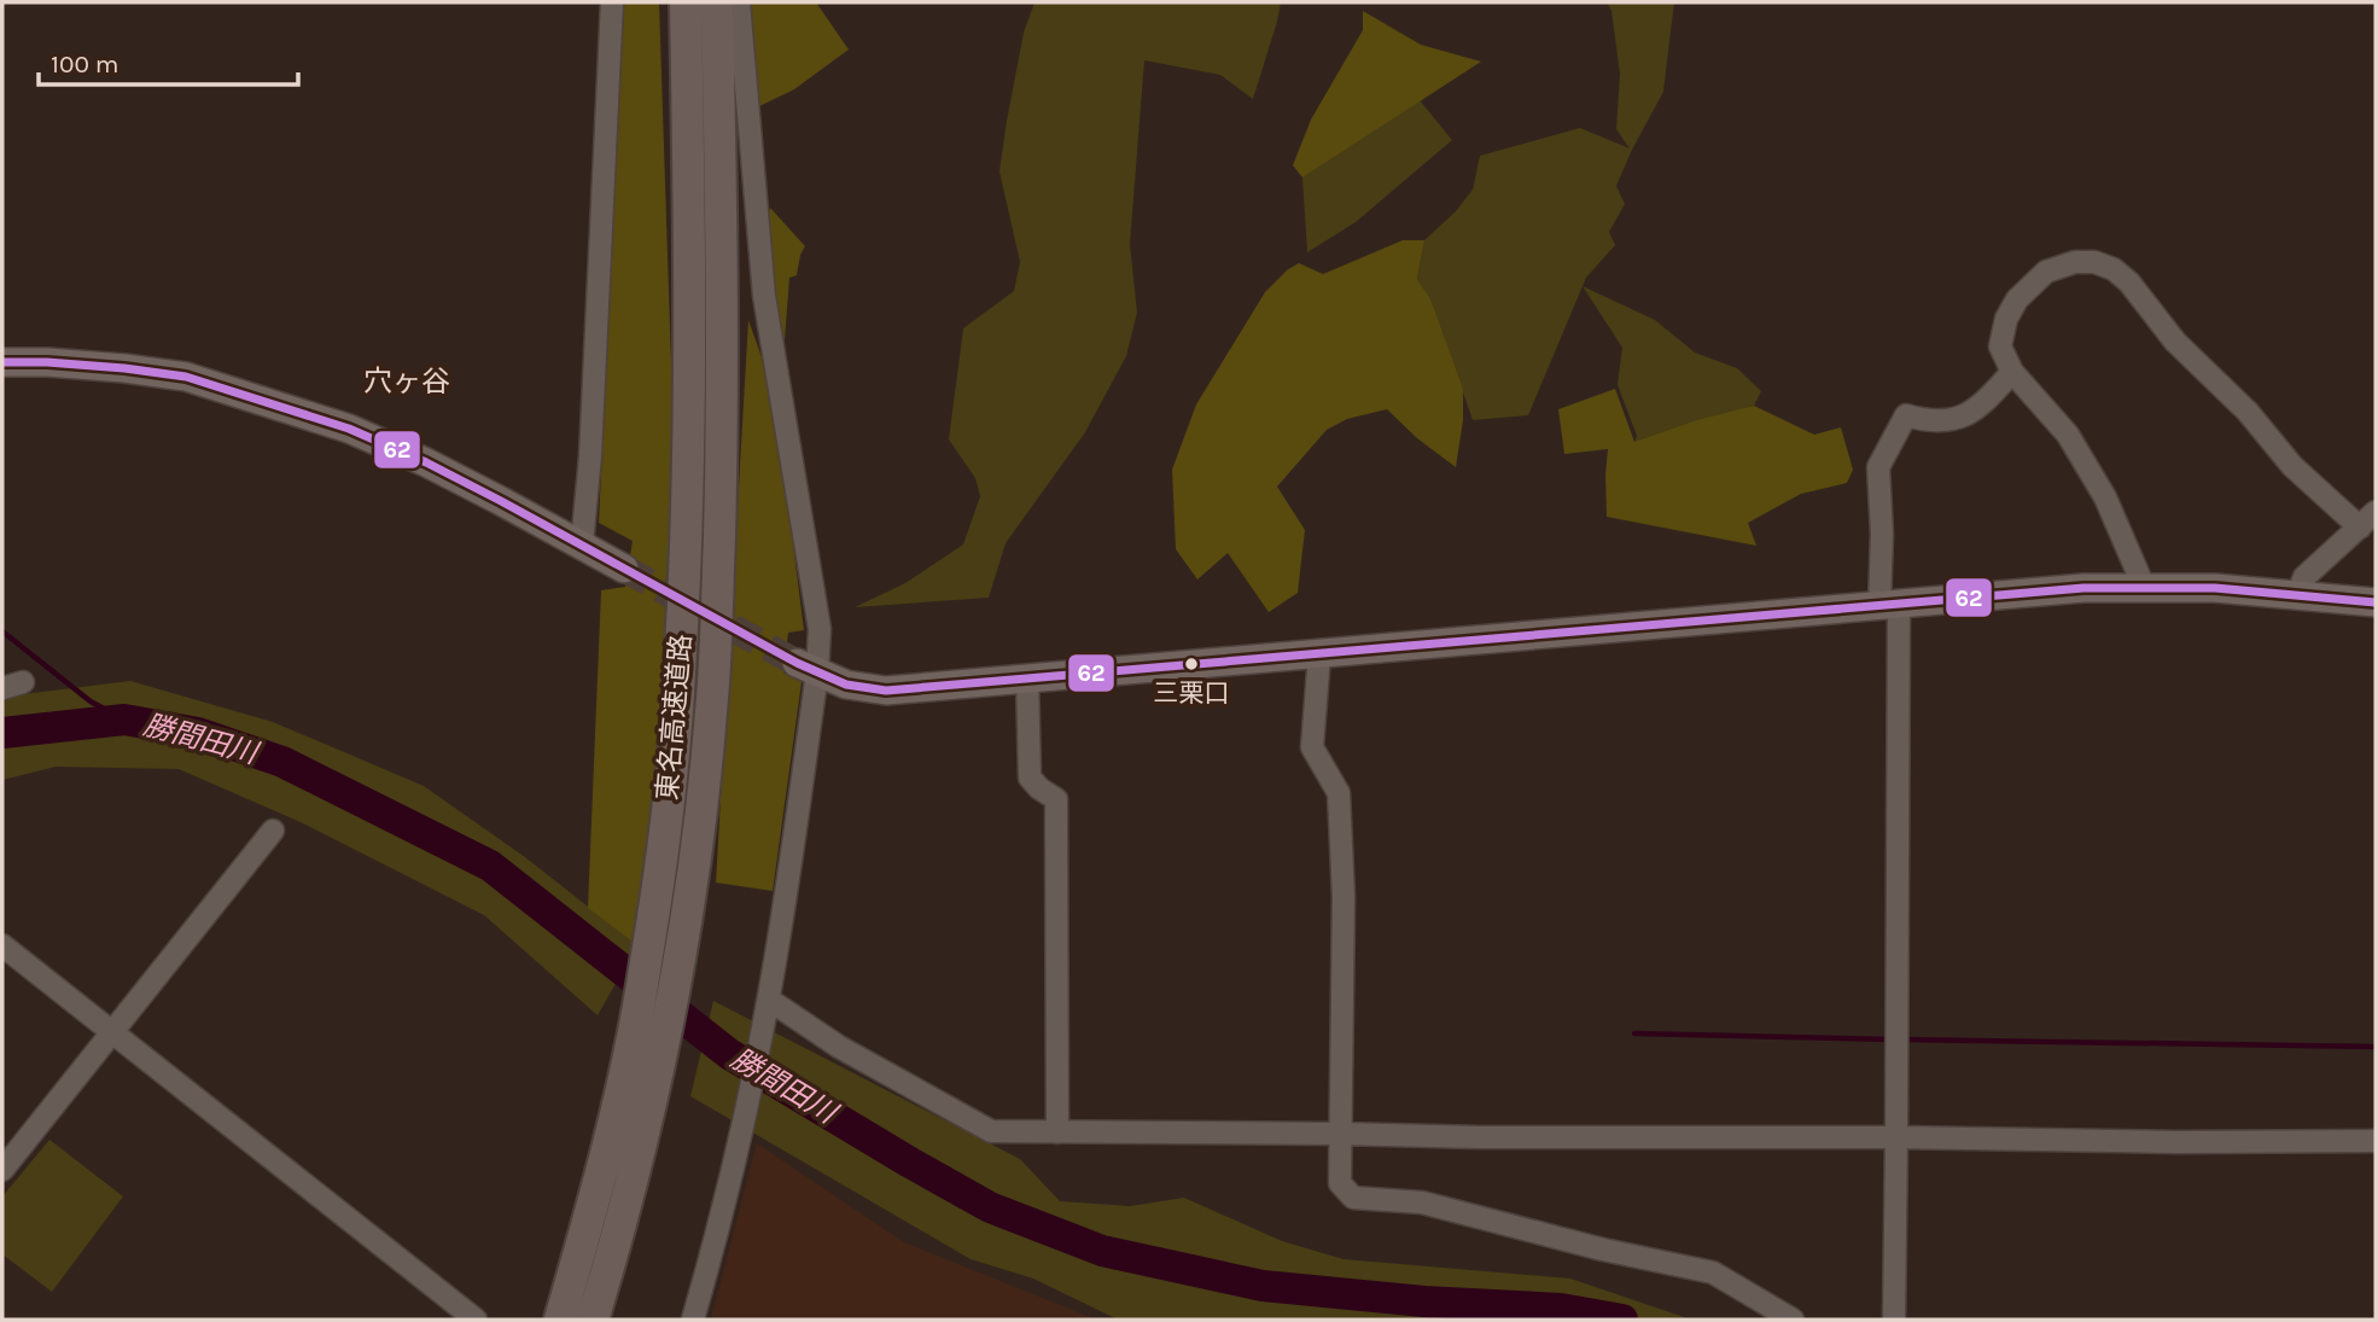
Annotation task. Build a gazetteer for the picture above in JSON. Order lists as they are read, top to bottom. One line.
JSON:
{"streets":{"highway":["東名高速道路"]},"districts":["穴ヶ谷"],"water":["勝間田川"],"places":["三栗口"],"lines":["transit line 62"],"scale_bar":"100 m"}
